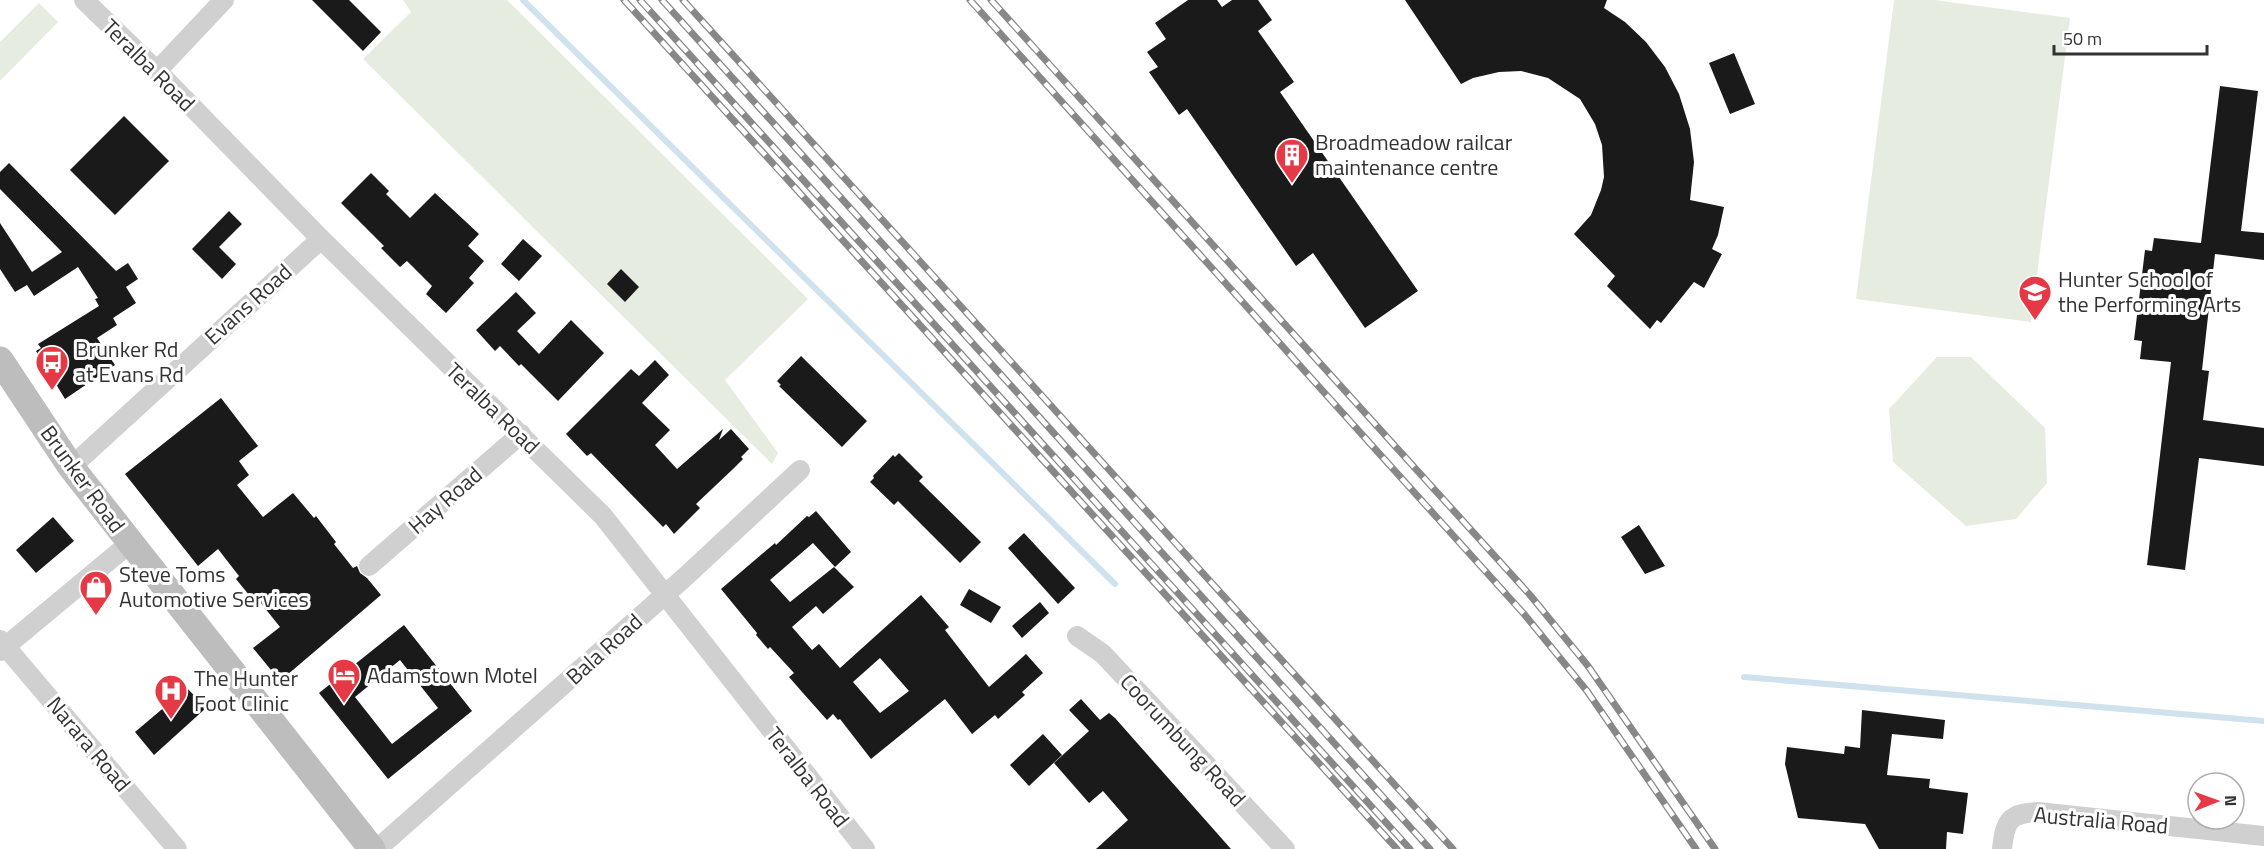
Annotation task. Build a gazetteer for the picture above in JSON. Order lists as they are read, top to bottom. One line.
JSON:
{"streets":{"main road":["Brunker Road"],"street":["Teralba Road","Evans Road","Hay Road","Bala Road","Coorumbung Road","Narara Road","Australia Road"]},"crossings":[["Teralba Road","Evans Road"],["Teralba Road","Hay Road"],["Teralba Road","Bala Road"],["Evans Road","Brunker Road"]],"places":{"building":["Broadmeadow railcar maintenance centre"],"school or university":["Hunter School of the Performing Arts"],"bus stop":["Brunker Rd at Evans Rd"],"shop":["Steve Toms Automotive Services"],"hotel":["Adamstown Motel"],"hospital":["The Hunter Foot Clinic"]},"scale_bar":"50 m","north":"right"}
